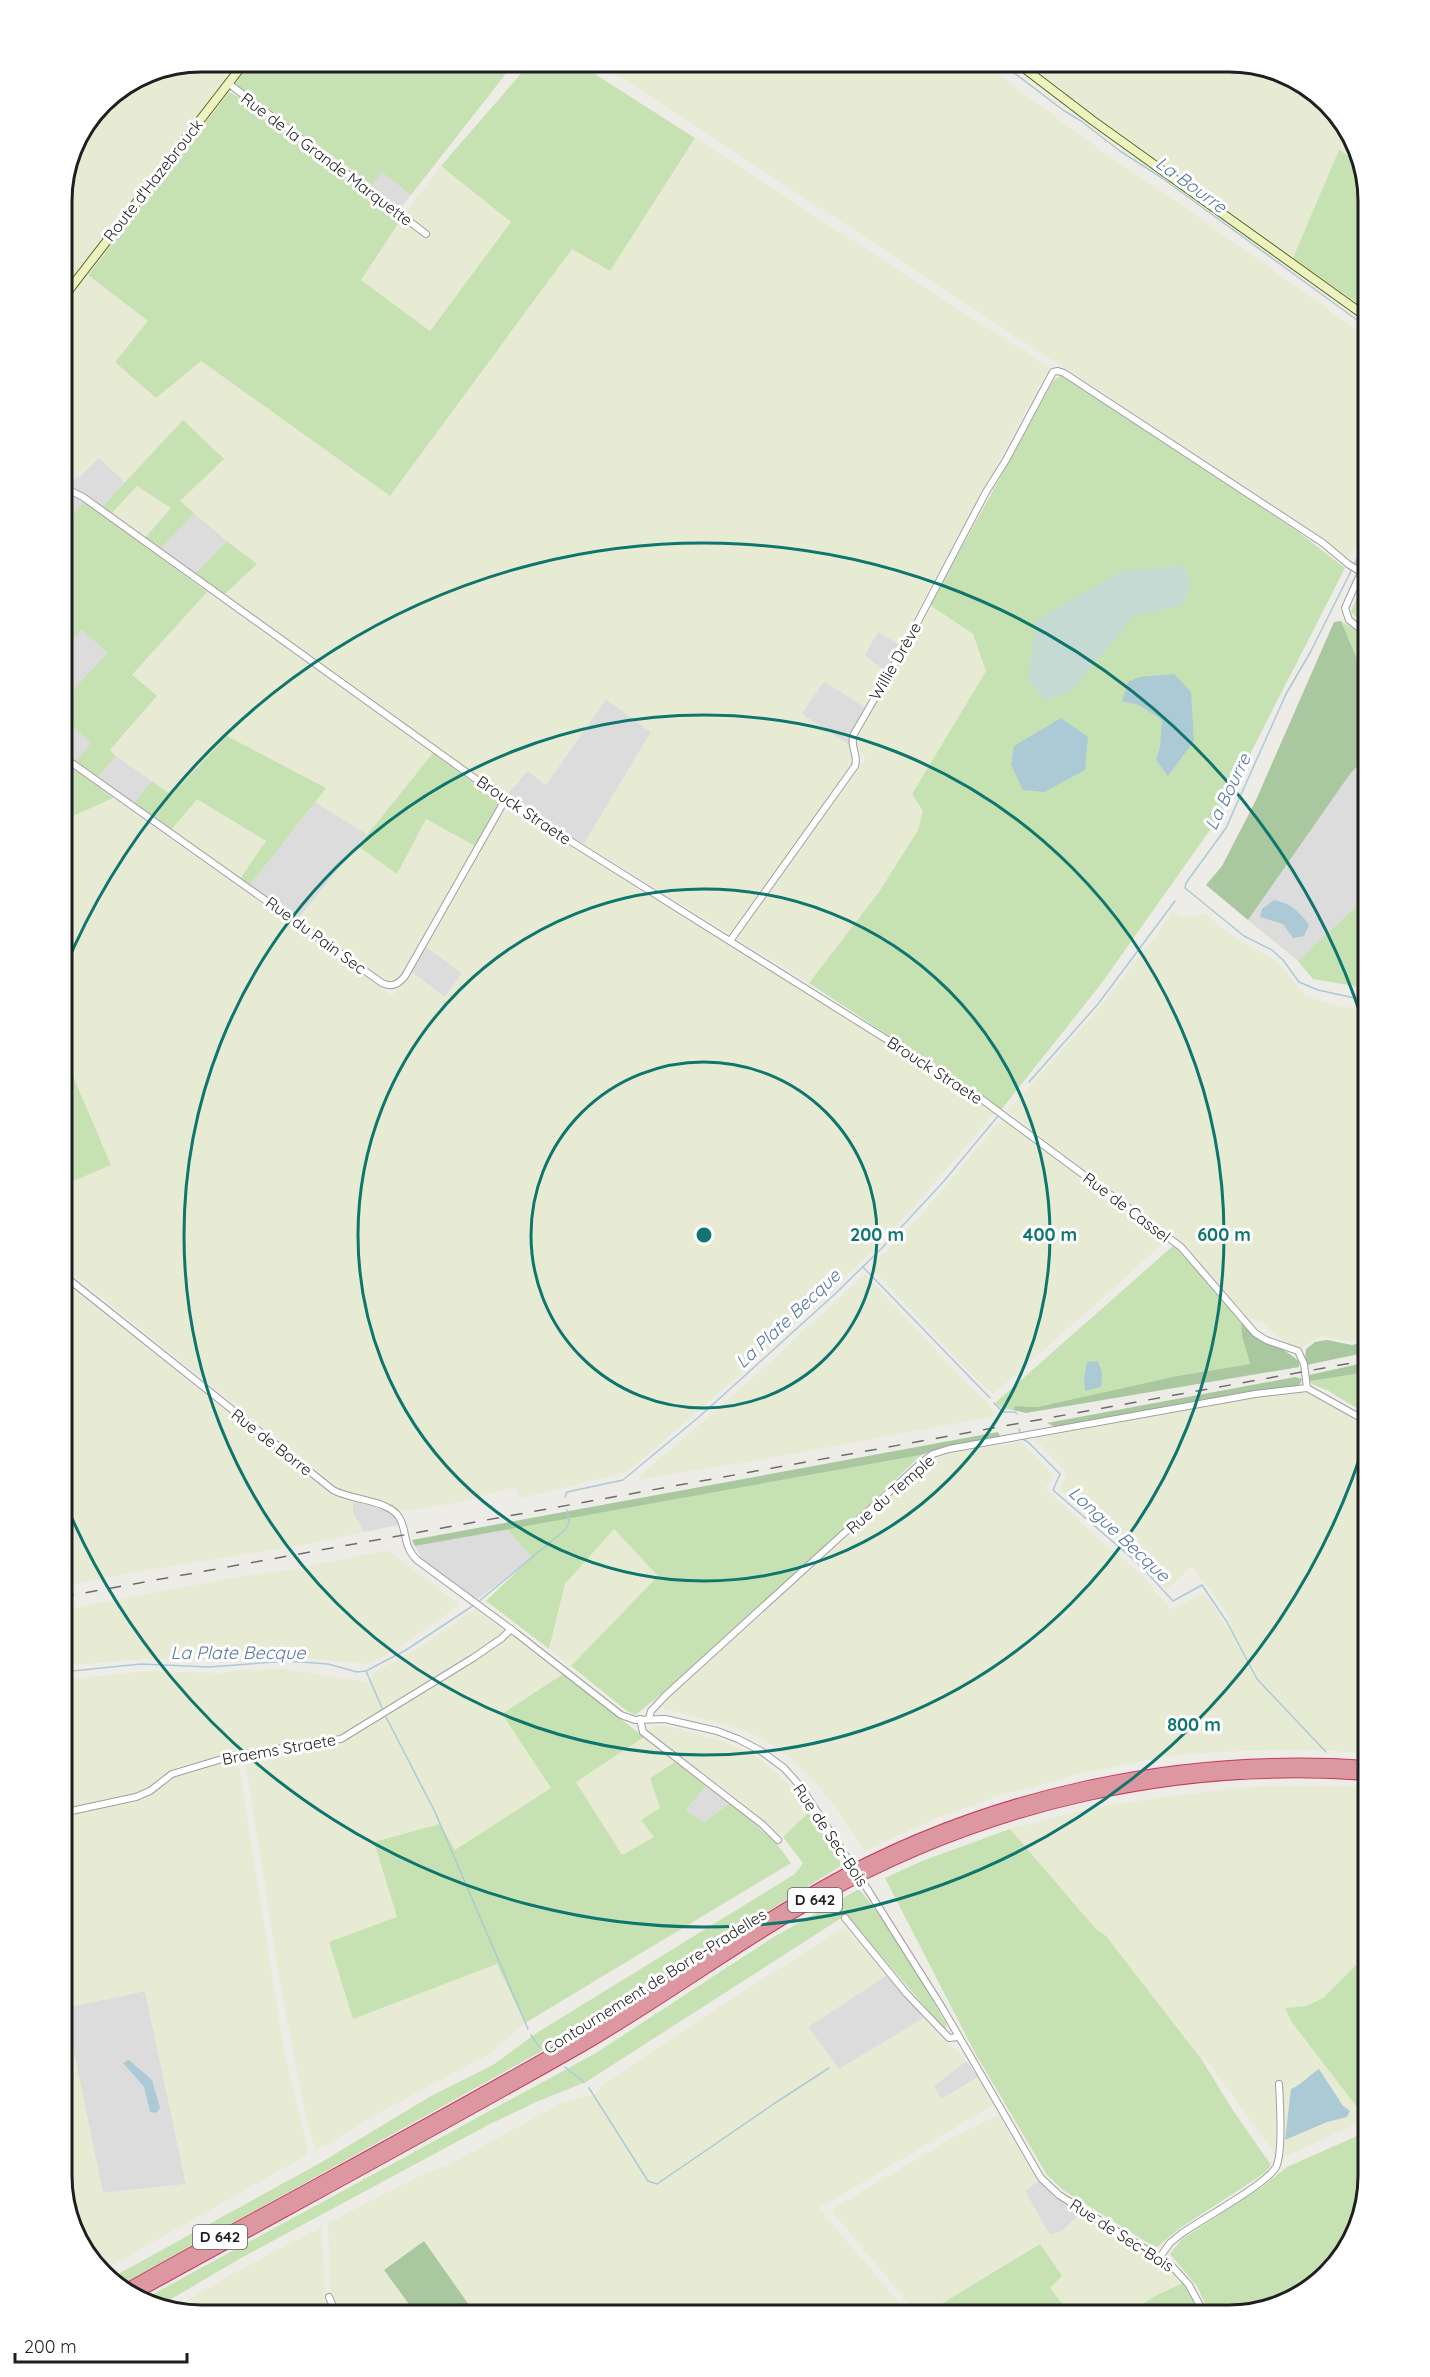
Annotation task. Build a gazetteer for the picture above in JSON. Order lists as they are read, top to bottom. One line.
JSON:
{"streets":{"highway":["D 642","Contournement de Borre-Pradelles"],"street":["Rue de la Grande Marquette","Route d'Hazebrouck","Willie Drève","Brouck Straete","Rue du Pain Sec","Rue de Cassel","Rue de Borre","Rue du Temple","Braems Straete","Rue de Sec-Bois"]},"crossings":[["Rue de la Grande Marquette","Route d'Hazebrouck"],["Willie Drève","Brouck Straete"],["Brouck Straete","Rue du Pain Sec"],["Brouck Straete","Rue de Cassel"],["Rue de Cassel","Rue du Temple"],["Rue de Borre","Rue de Sec-Bois"],["Rue du Temple","Rue de Sec-Bois"],["Braems Straete","Rue de Sec-Bois"]],"water":["La Bourre","La Plate Becque","Longue Becque"],"scale_bar":"200 m","rings":["200 m","400 m","600 m","800 m"]}
